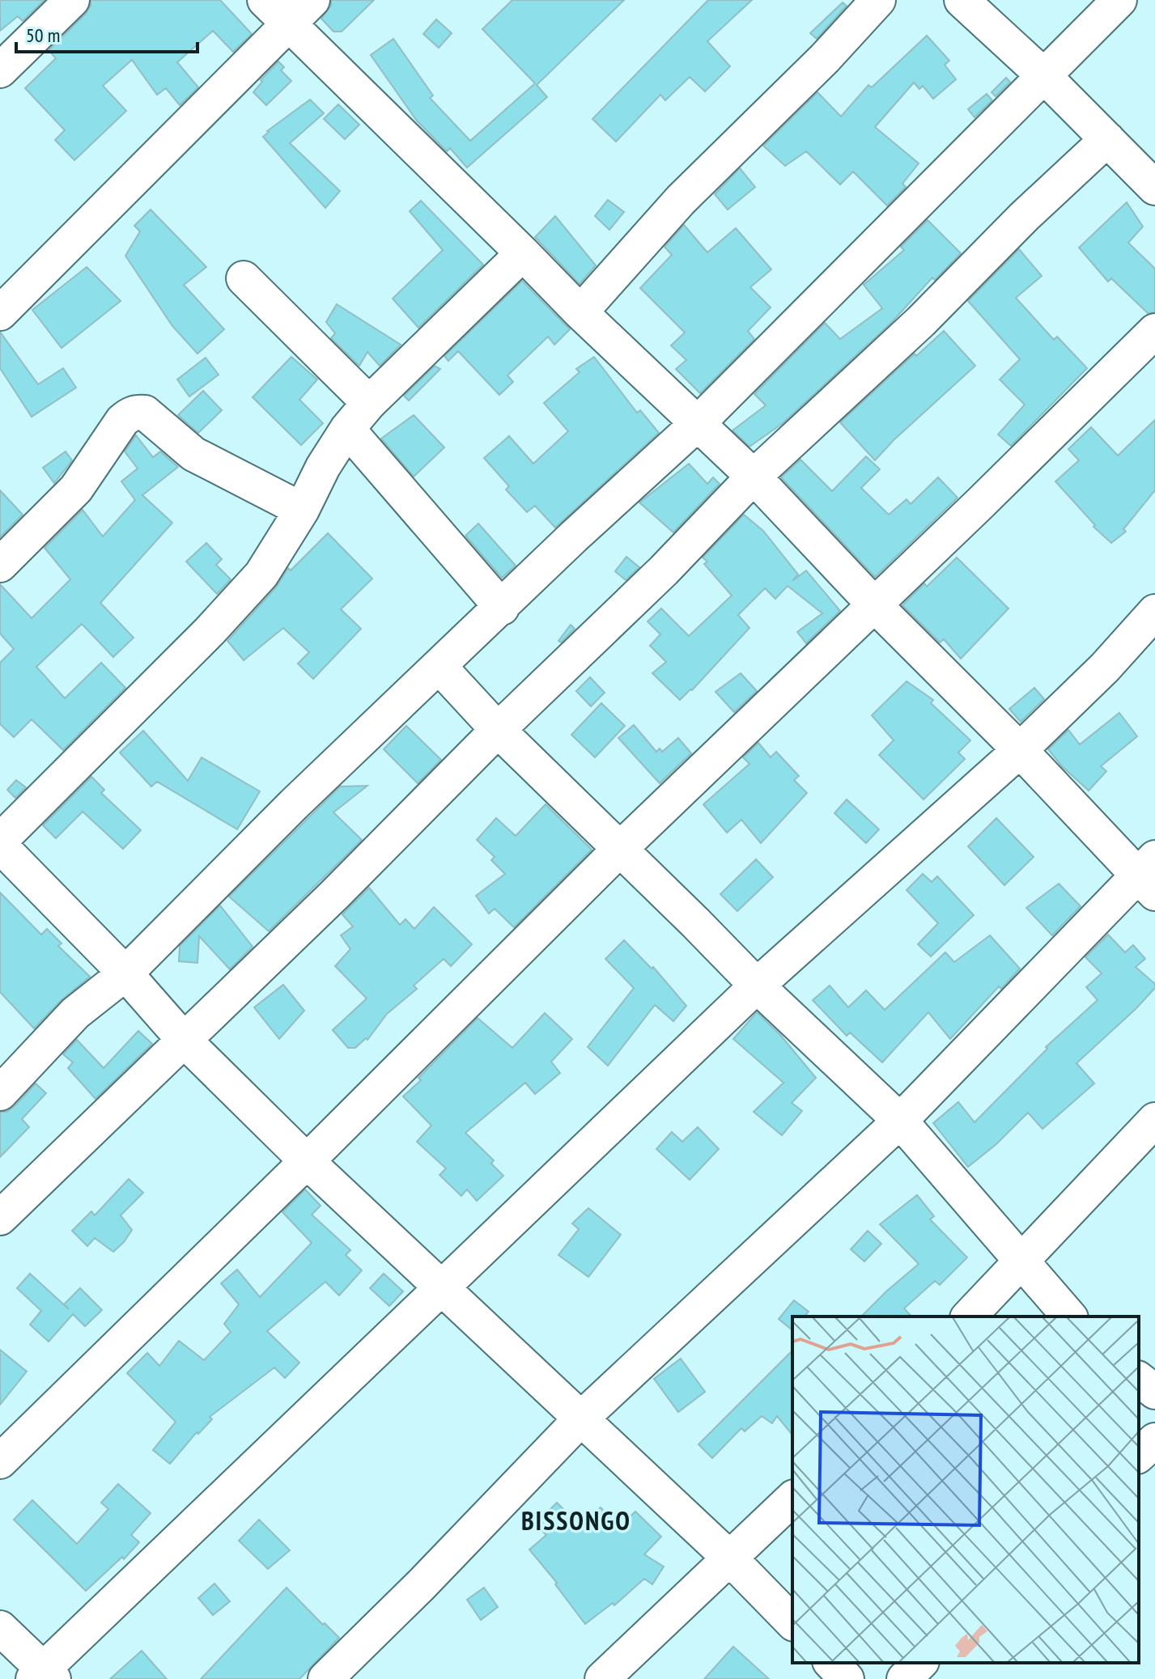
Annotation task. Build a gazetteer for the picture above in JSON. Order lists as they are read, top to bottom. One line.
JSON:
{"districts":["BISSONGO"],"scale_bar":"50 m"}
